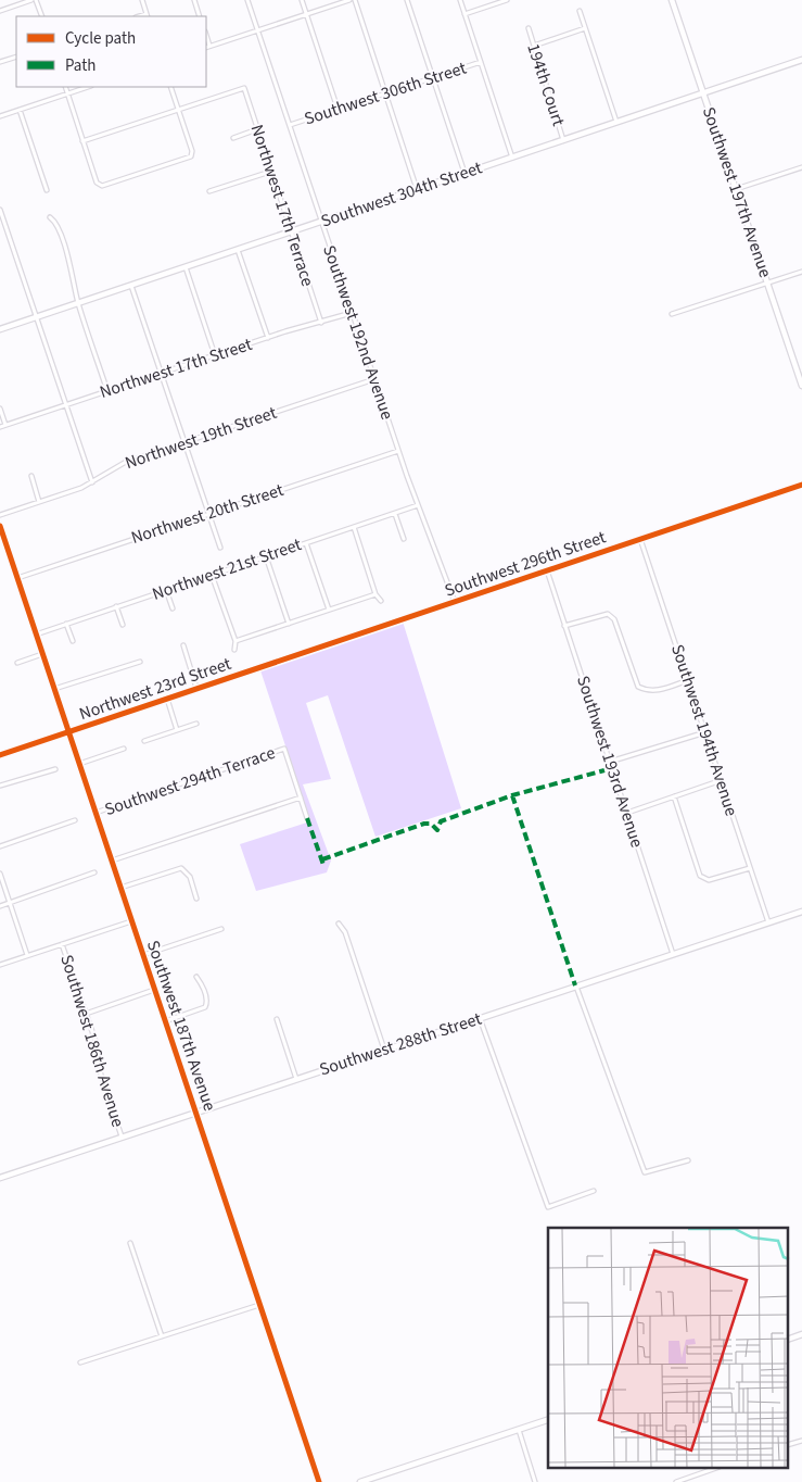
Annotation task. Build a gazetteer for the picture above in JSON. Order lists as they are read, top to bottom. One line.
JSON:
{"streets":{"street":["194th Court","Southwest 306th Street","Southwest 197th Avenue","Southwest 304th Street","Northwest 17th Terrace","Southwest 192nd Avenue","Northwest 17th Street","Northwest 19th Street","Northwest 20th Street","Southwest 296th Street","Northwest 21st Street","Northwest 23rd Street","Southwest 194th Avenue","Southwest 193rd Avenue","Southwest 294th Terrace","Southwest 187th Avenue","Southwest 186th Avenue","Southwest 288th Street"]},"crossings":[["194th Court","Southwest 304th Street"],["Southwest 306th Street","Southwest 192nd Avenue"],["Southwest 197th Avenue","Southwest 304th Street"],["Southwest 304th Street","Northwest 17th Terrace"],["Southwest 304th Street","Southwest 192nd Avenue"],["Northwest 17th Terrace","Northwest 17th Street"],["Southwest 192nd Avenue","Northwest 17th Street"],["Southwest 192nd Avenue","Northwest 19th Street"],["Southwest 192nd Avenue","Northwest 20th Street"],["Southwest 192nd Avenue","Southwest 296th Street"],["Southwest 192nd Avenue","Northwest 21st Street"],["Northwest 20th Street","Southwest 187th Avenue"],["Southwest 296th Street","Northwest 23rd Street"],["Southwest 296th Street","Southwest 194th Avenue"],["Southwest 296th Street","Southwest 193rd Avenue"],["Northwest 21st Street","Southwest 187th Avenue"],["Northwest 23rd Street","Southwest 187th Avenue"],["Southwest 194th Avenue","Southwest 288th Street"],["Southwest 193rd Avenue","Southwest 288th Street"],["Southwest 294th Terrace","Southwest 187th Avenue"],["Southwest 187th Avenue","Southwest 288th Street"],["Southwest 186th Avenue","Southwest 288th Street"]],"legend":["Cycle path","Path"]}
